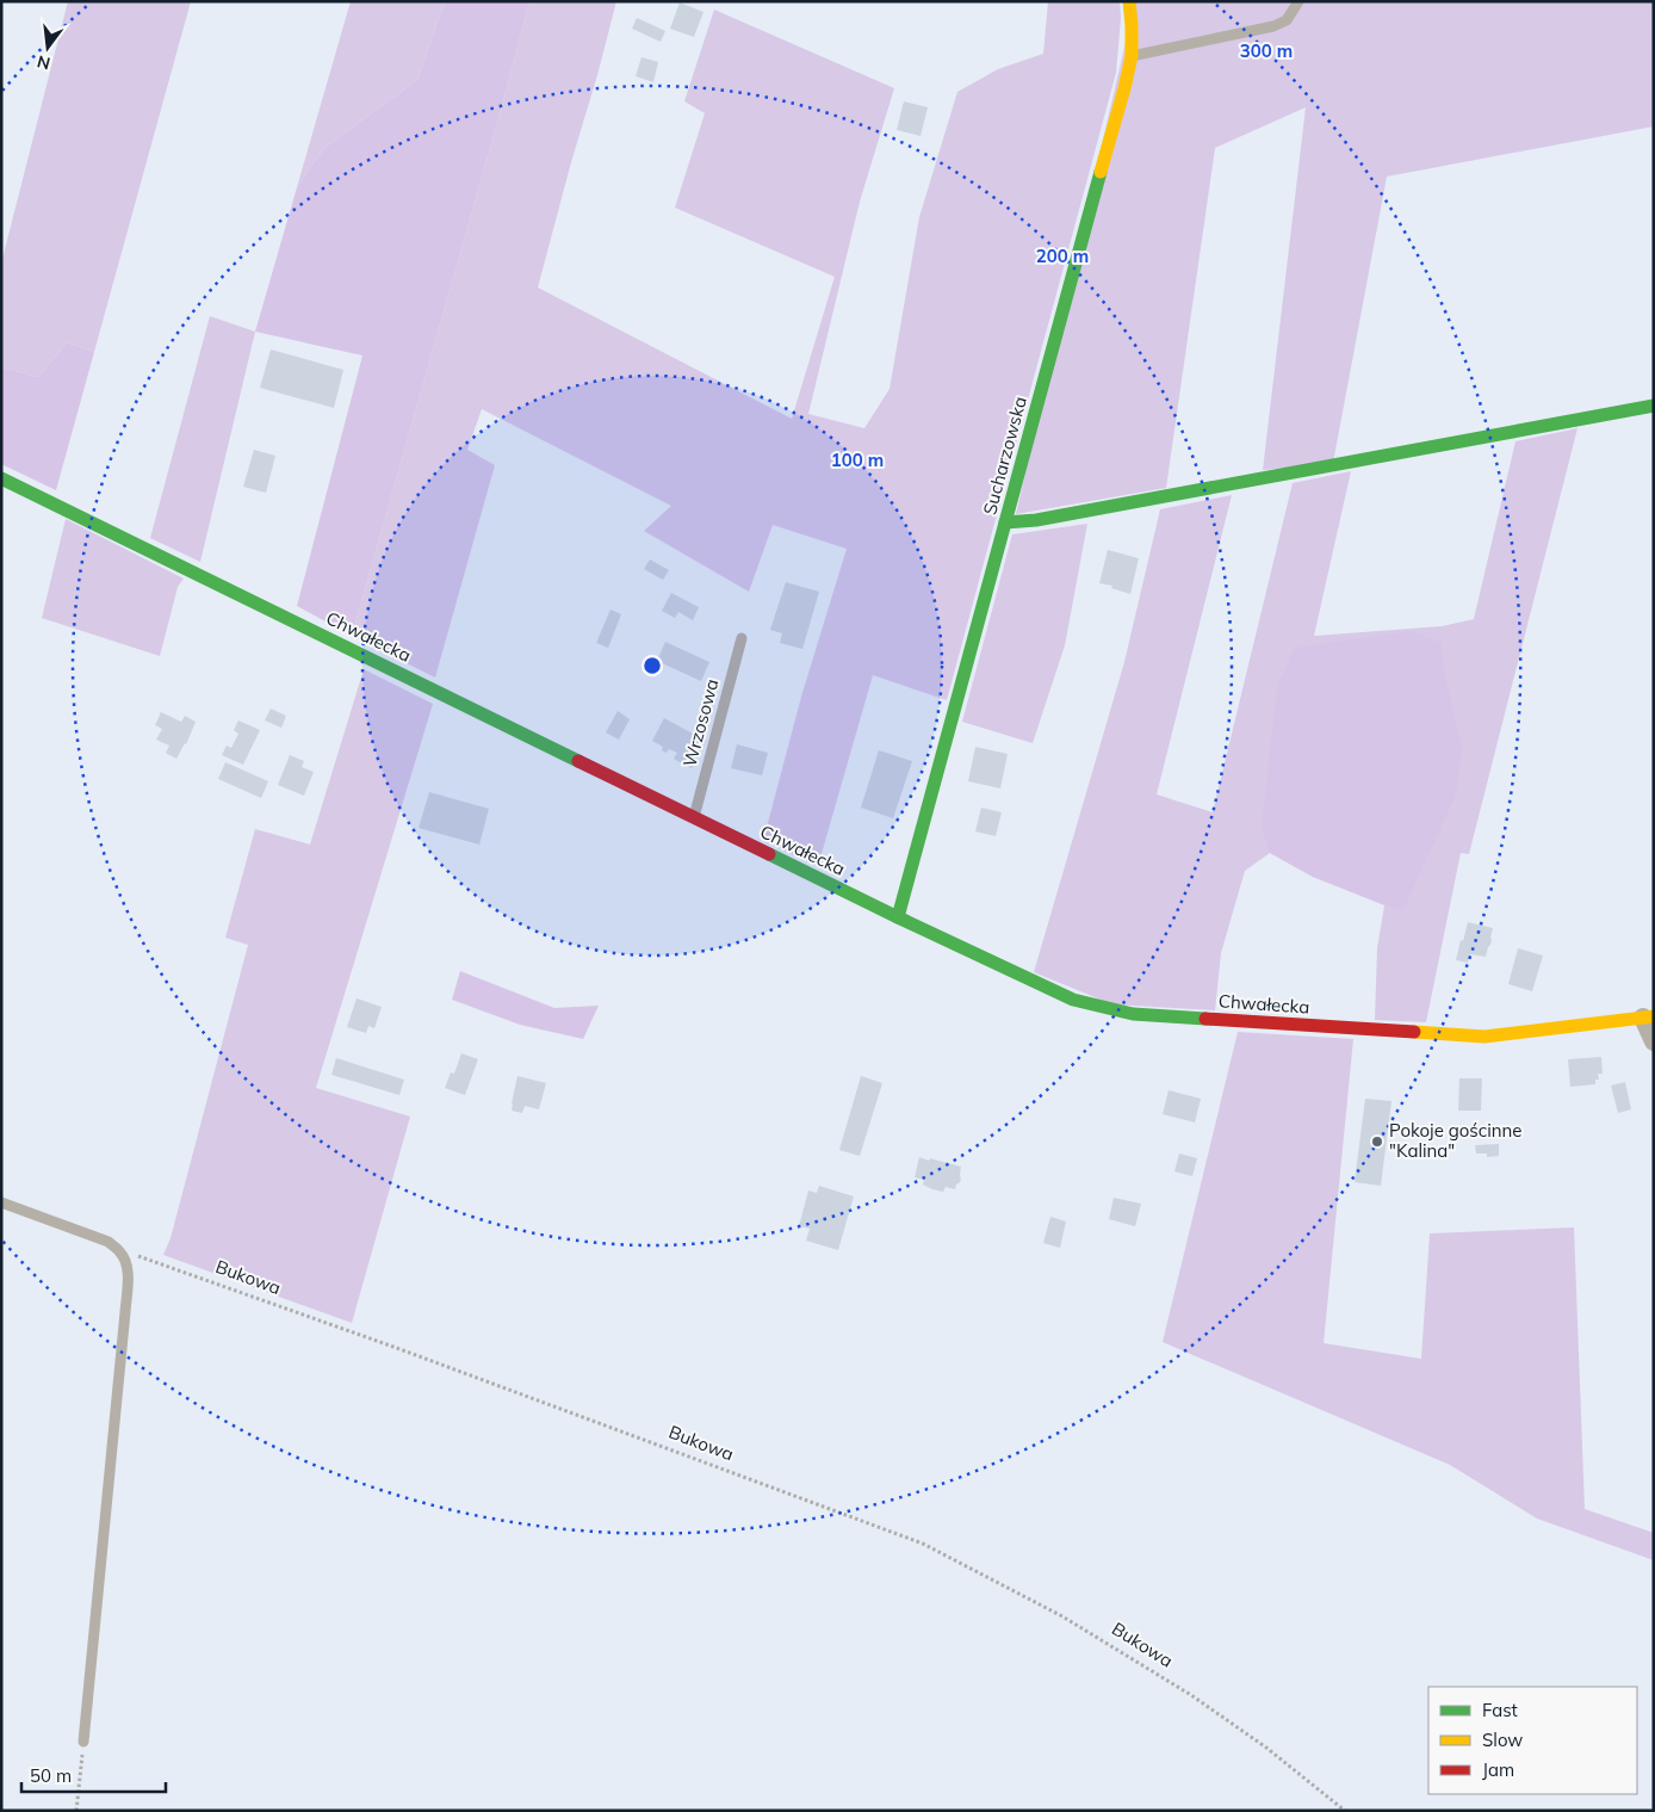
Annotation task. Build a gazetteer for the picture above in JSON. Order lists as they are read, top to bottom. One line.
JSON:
{"streets":{"street":["Sucharzowska","Chwałecka"],"lane":["Wrzosowa"],"path":["Bukowa"]},"crossings":[["Sucharzowska","Chwałecka"],["Chwałecka","Wrzosowa"]],"places":["Pokoje gościnne \"Kalina\""],"legend":["Fast","Slow","Jam"],"scale_bar":"50 m","north":"bottom","rings":["300 m","200 m","100 m"]}
